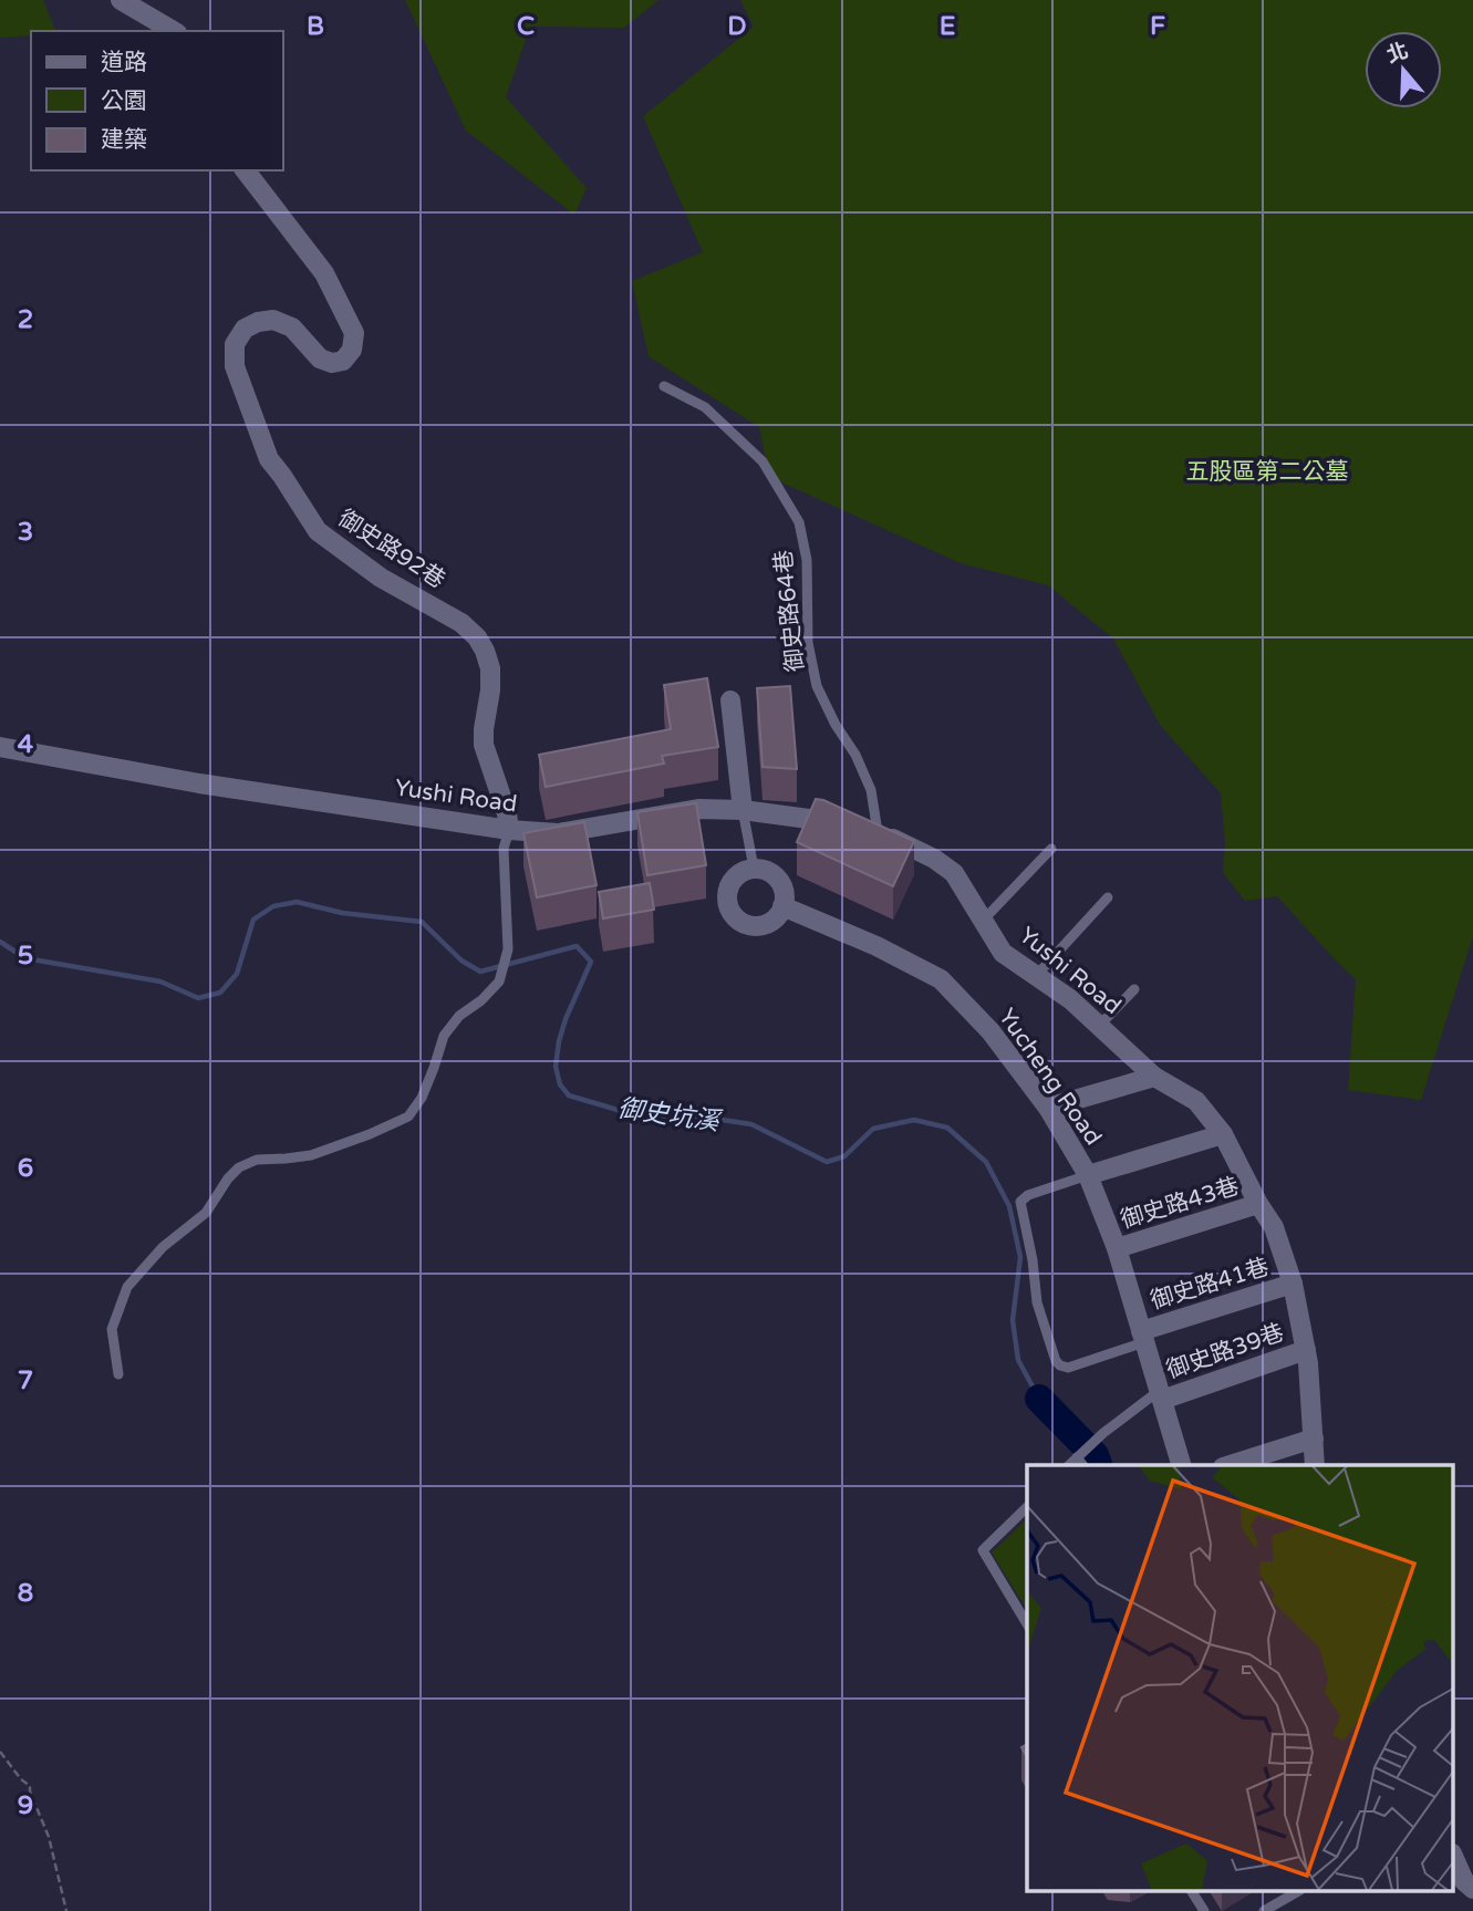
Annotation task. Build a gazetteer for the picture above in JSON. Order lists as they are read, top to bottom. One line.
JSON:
{"streets":{"street":["御史路92巷","Yushi Road","Yucheng Road","御史路43巷","御史路41巷","御史路39巷"],"lane":["御史路64巷"]},"crossings":[["御史路92巷","Yushi Road"],["御史路64巷","Yushi Road"],["Yushi Road","御史路43巷"],["Yushi Road","御史路41巷"],["Yushi Road","御史路39巷"],["Yucheng Road","御史路43巷"],["Yucheng Road","御史路41巷"],["Yucheng Road","御史路39巷"]],"water":["御史坑溪"],"parks":["五股區第二公墓"],"legend":["道路","公園","建築"],"north":"top","grid":{"columns":["B","C","D","E","F"],"rows":["2","3","4","5","6","7","8","9"]}}
